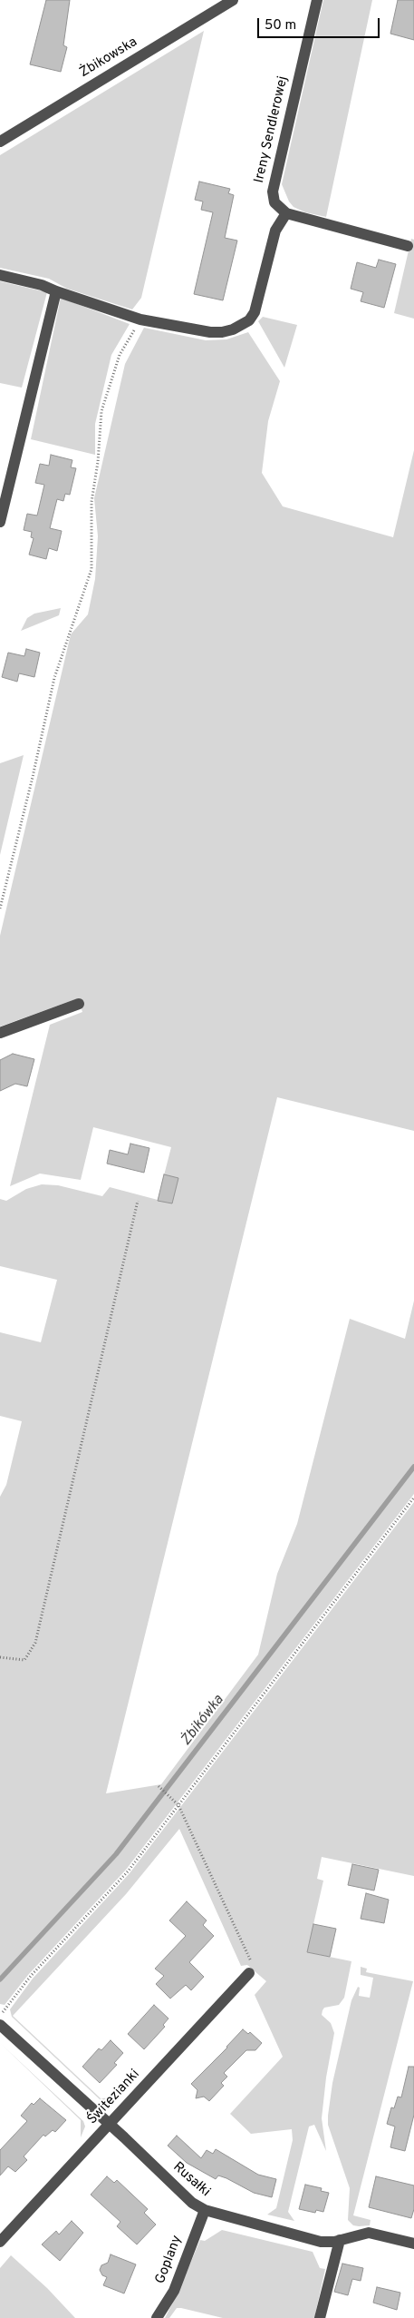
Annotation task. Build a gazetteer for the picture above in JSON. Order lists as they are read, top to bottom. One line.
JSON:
{"streets":{"street":["Żbikowska","Ireny Sendlerowej","Świtezianki","Rusałki","Goplany"]},"crossings":[["Świtezianki","Rusałki"],["Rusałki","Goplany"]],"water":["Żbikówka"],"scale_bar":"50 m"}
